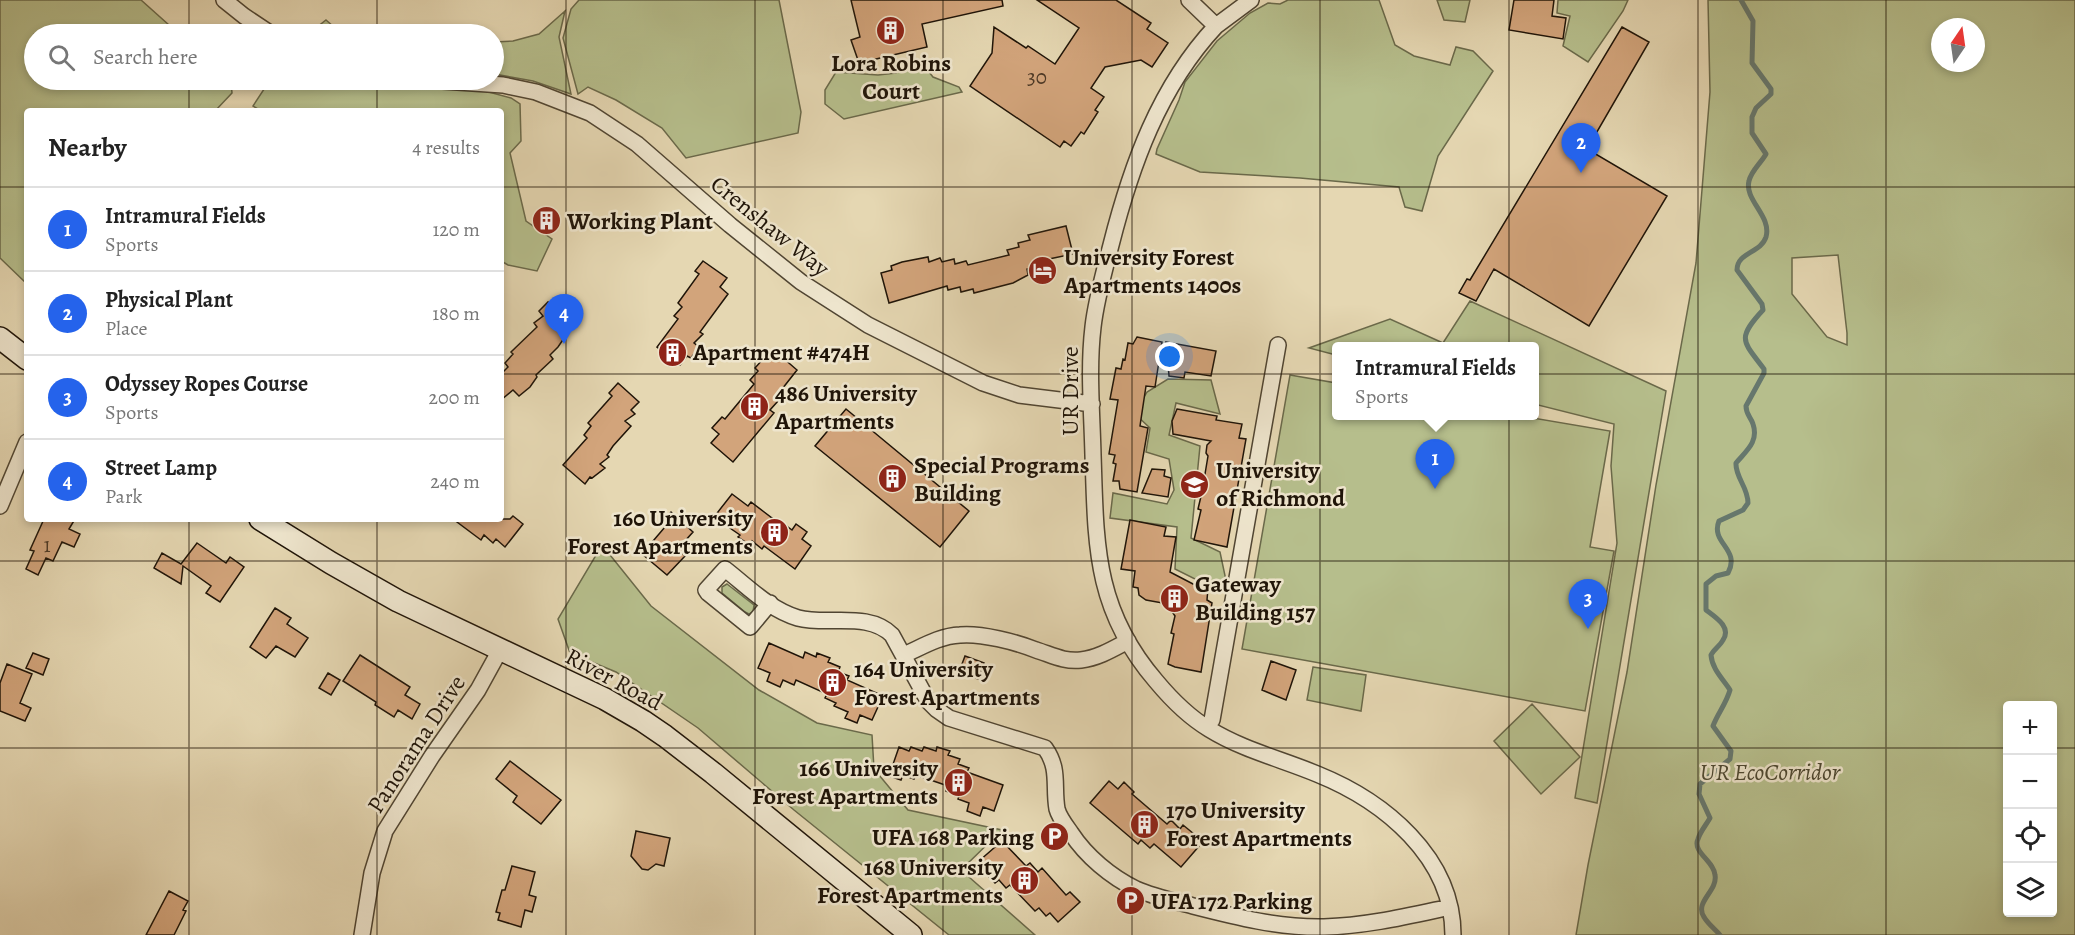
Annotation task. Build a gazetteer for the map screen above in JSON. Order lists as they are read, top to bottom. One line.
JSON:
{"streets":{"main road":["River Road"],"street":["Crenshaw Way","UR Drive","Panorama Drive"]},"crossings":[["Crenshaw Way","UR Drive"],["River Road","Panorama Drive"]],"parks":["UR EcoCorridor"],"places":{"building":["Lora Robins Court","Working Plant","Apartment #474H","486 University Apartments","Special Programs Building","160 University Forest Apartments","Gateway Building 157","164 University Forest Apartments","166 University Forest Apartments","170 University Forest Apartments","168 University Forest Apartments"],"hotel":["University Forest Apartments 1400s"],"school or university":["University of Richmond"],"parking":["UFA 168 Parking","UFA 172 Parking"]},"house_numbers":["30","1"],"north":"top","page":{"search":"Search here","heading":["Nearby","4 results"],"pins":["2","4","1","3"],"list":[{"mark":"1","name":"Intramural Fields","note":"Sports","value":"120 m"},{"mark":"2","name":"Physical Plant","note":"Place","value":"180 m"},{"mark":"3","name":"Odyssey Ropes Course","note":"Sports","value":"200 m"},{"mark":"4","name":"Street Lamp","note":"Park","value":"240 m"}],"popup":["Intramural Fields","Sports"],"map_buttons":["+","−"]}}
